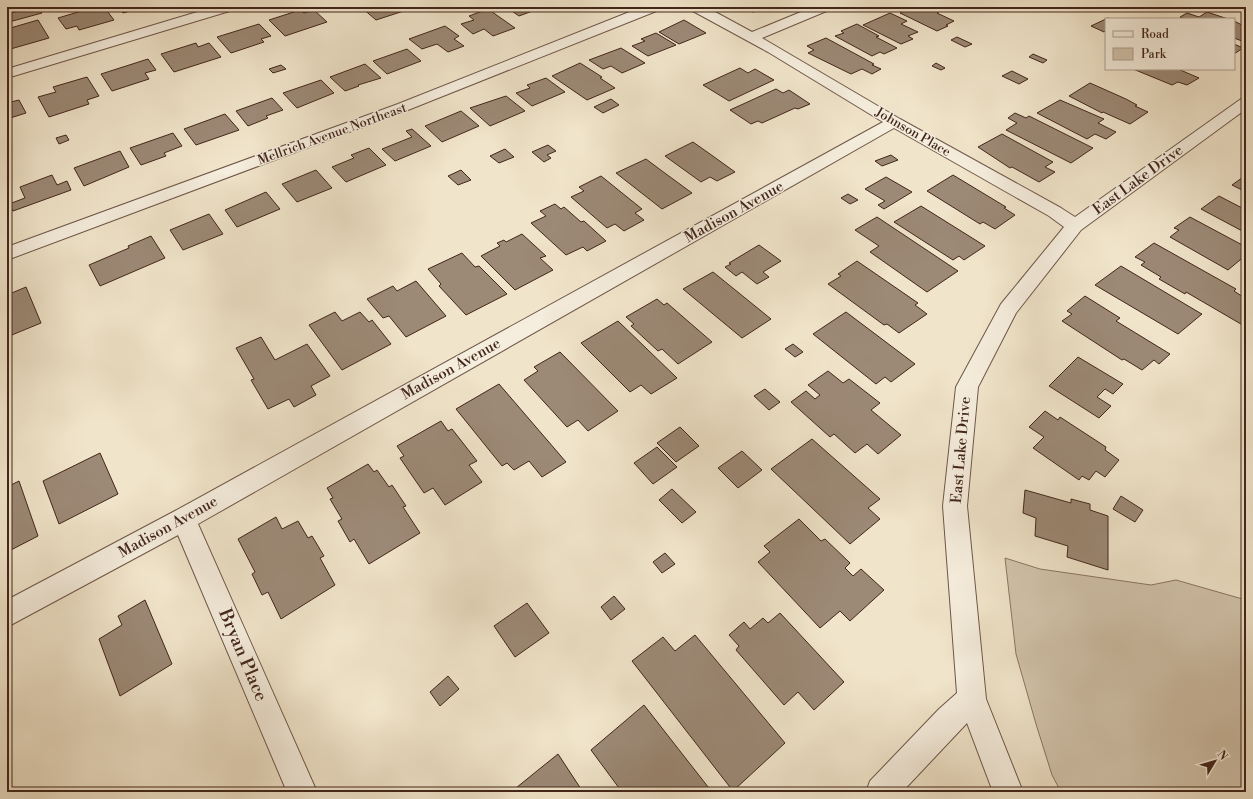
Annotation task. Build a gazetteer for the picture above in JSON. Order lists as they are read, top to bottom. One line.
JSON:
{"streets":{"street":["Johnson Place","Mellrich Avenue Northeast","East Lake Drive","Madison Avenue","Bryan Place"]},"crossings":[["Johnson Place","East Lake Drive"],["Johnson Place","Madison Avenue"],["Madison Avenue","Bryan Place"]],"legend":["Road","Park"],"north":"top right"}
